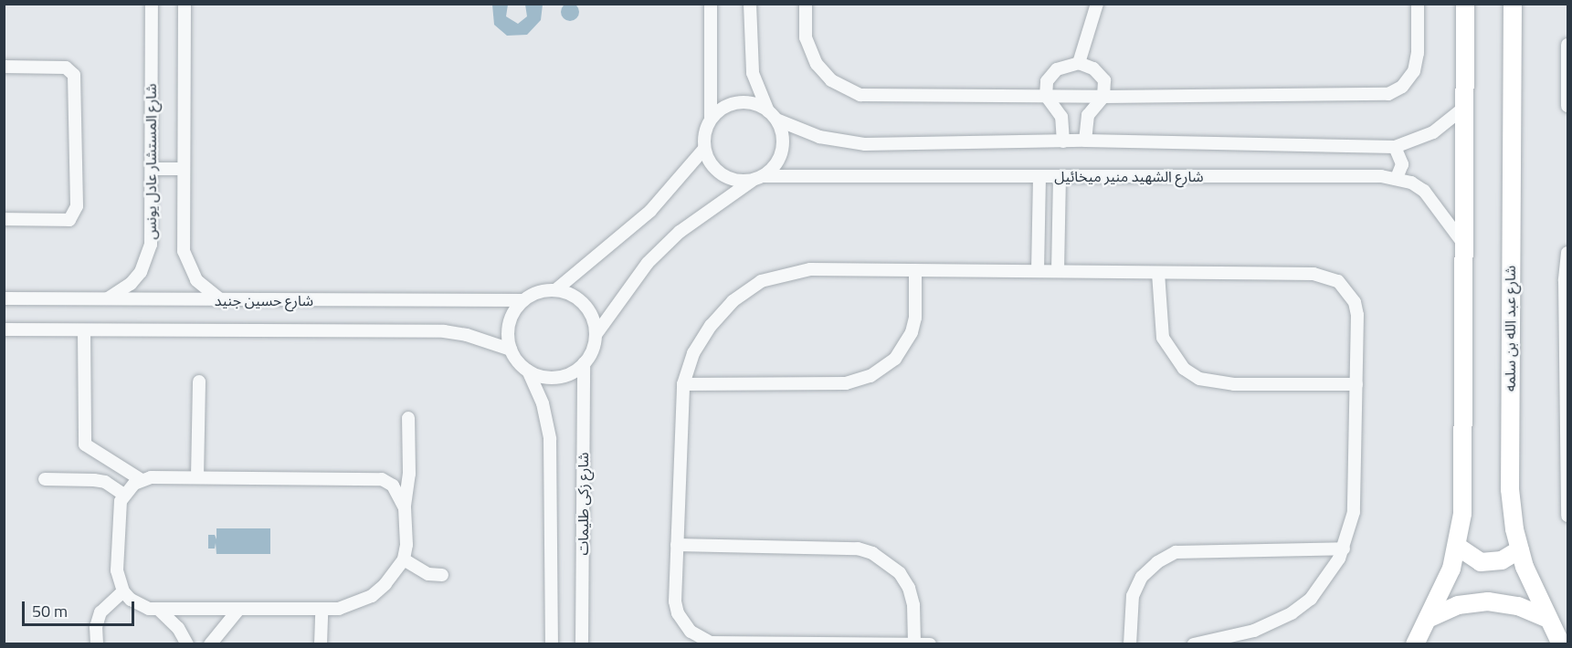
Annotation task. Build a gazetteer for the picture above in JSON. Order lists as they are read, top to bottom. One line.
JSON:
{"streets":{"main road":["شارع عبد الله بن سلمه"],"street":["شارع المستشار عادل يونس","شارع الشهيد منير ميخائيل","شارع حسين جنيد","شارع زكى طليمات"]},"crossings":[["شارع المستشار عادل يونس","شارع حسين جنيد"],["شارع حسين جنيد","شارع زكى طليمات"]],"scale_bar":"50 m"}
